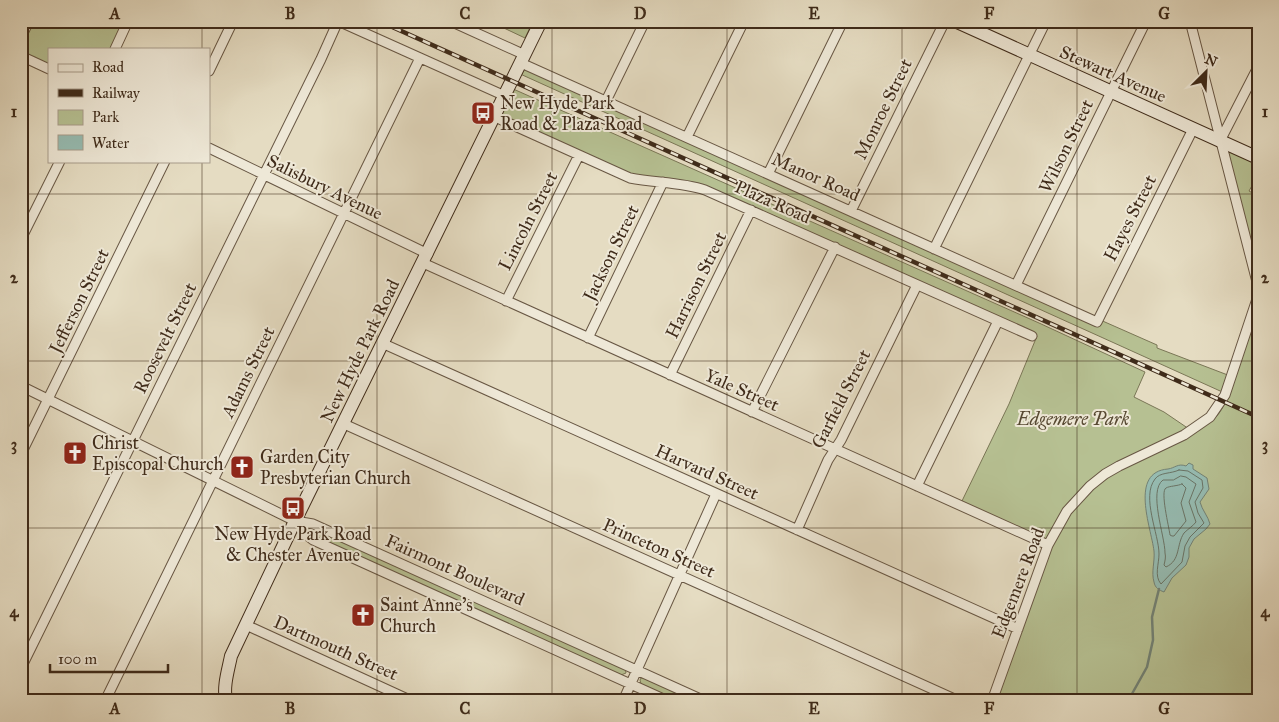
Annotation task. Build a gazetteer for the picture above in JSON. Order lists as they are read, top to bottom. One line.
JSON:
{"streets":{"main road":["Stewart Avenue","New Hyde Park Road"],"street":["Monroe Street","Wilson Street","Manor Road","Salisbury Avenue","Plaza Road","Hayes Street","Lincoln Street","Jackson Street","Harrison Street","Jefferson Street","Roosevelt Street","Adams Street","Yale Street","Garfield Street","Harvard Street","Princeton Street","Fairmont Boulevard","Edgemere Road","Dartmouth Street"]},"crossings":[["Stewart Avenue","Wilson Street"],["Stewart Avenue","Hayes Street"],["Monroe Street","Manor Road"],["Wilson Street","Manor Road"],["Manor Road","Hayes Street"],["Manor Road","New Hyde Park Road"],["Salisbury Avenue","Roosevelt Street"],["Salisbury Avenue","New Hyde Park Road"],["Salisbury Avenue","Adams Street"],["Salisbury Avenue","Yale Street"],["Plaza Road","Lincoln Street"],["Plaza Road","Jackson Street"],["Plaza Road","Harrison Street"],["Plaza Road","New Hyde Park Road"],["Plaza Road","Garfield Street"],["Lincoln Street","Yale Street"],["Jackson Street","Yale Street"],["Harrison Street","Yale Street"],["New Hyde Park Road","Yale Street"],["New Hyde Park Road","Harvard Street"],["New Hyde Park Road","Princeton Street"],["New Hyde Park Road","Fairmont Boulevard"],["New Hyde Park Road","Dartmouth Street"],["Yale Street","Garfield Street"],["Yale Street","Edgemere Road"],["Garfield Street","Harvard Street"],["Harvard Street","Edgemere Road"]],"parks":["Edgemere Park"],"places":{"bus stop":["New Hyde Park Road & Plaza Road","New Hyde Park Road & Chester Avenue"],"church":["Christ Episcopal Church","Garden City Presbyterian Church","Saint Anne's Church"]},"legend":["Road","Railway","Park","Water"],"scale_bar":"100 m","north":"top right","grid":{"columns":["A","B","C","D","E","F","G"],"rows":["1","2","3","4"]}}
